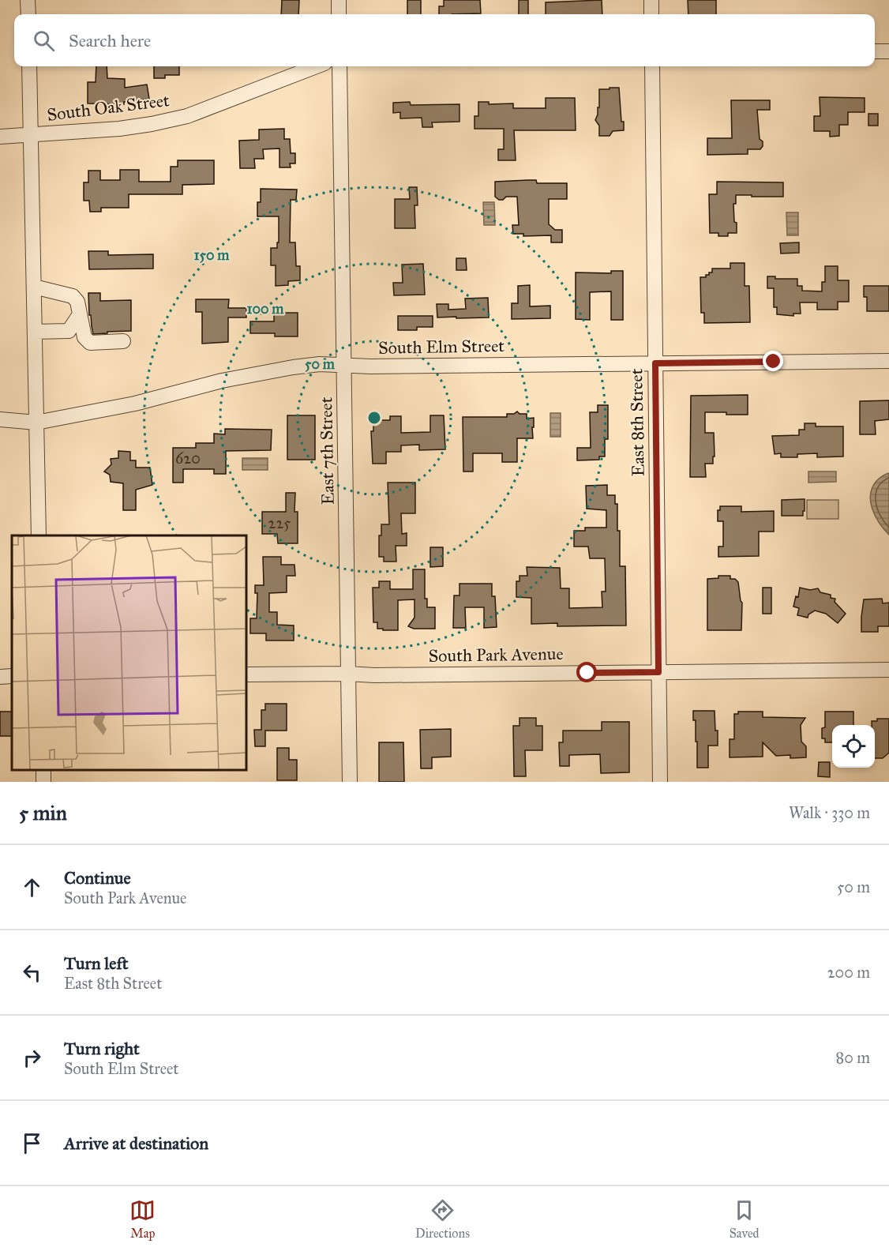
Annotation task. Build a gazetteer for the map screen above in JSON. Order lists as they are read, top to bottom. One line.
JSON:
{"streets":{"street":["South Oak Street","South Elm Street","East 8th Street","East 7th Street","South Park Avenue"]},"crossings":[["South Elm Street","East 8th Street"],["South Elm Street","East 7th Street"],["East 8th Street","South Park Avenue"],["East 7th Street","South Park Avenue"]],"house_numbers":["620","225"],"page":{"search":"Search here","heading":["5 min","Walk · 330 m"],"list":[["Continue","South Park Avenue","50 m"],["Turn left","East 8th Street","200 m"],["Turn right","South Elm Street","80 m"],"Arrive at destination"],"nav":["Map","Directions","Saved"]},"rings":["150 m","100 m","50 m"]}
